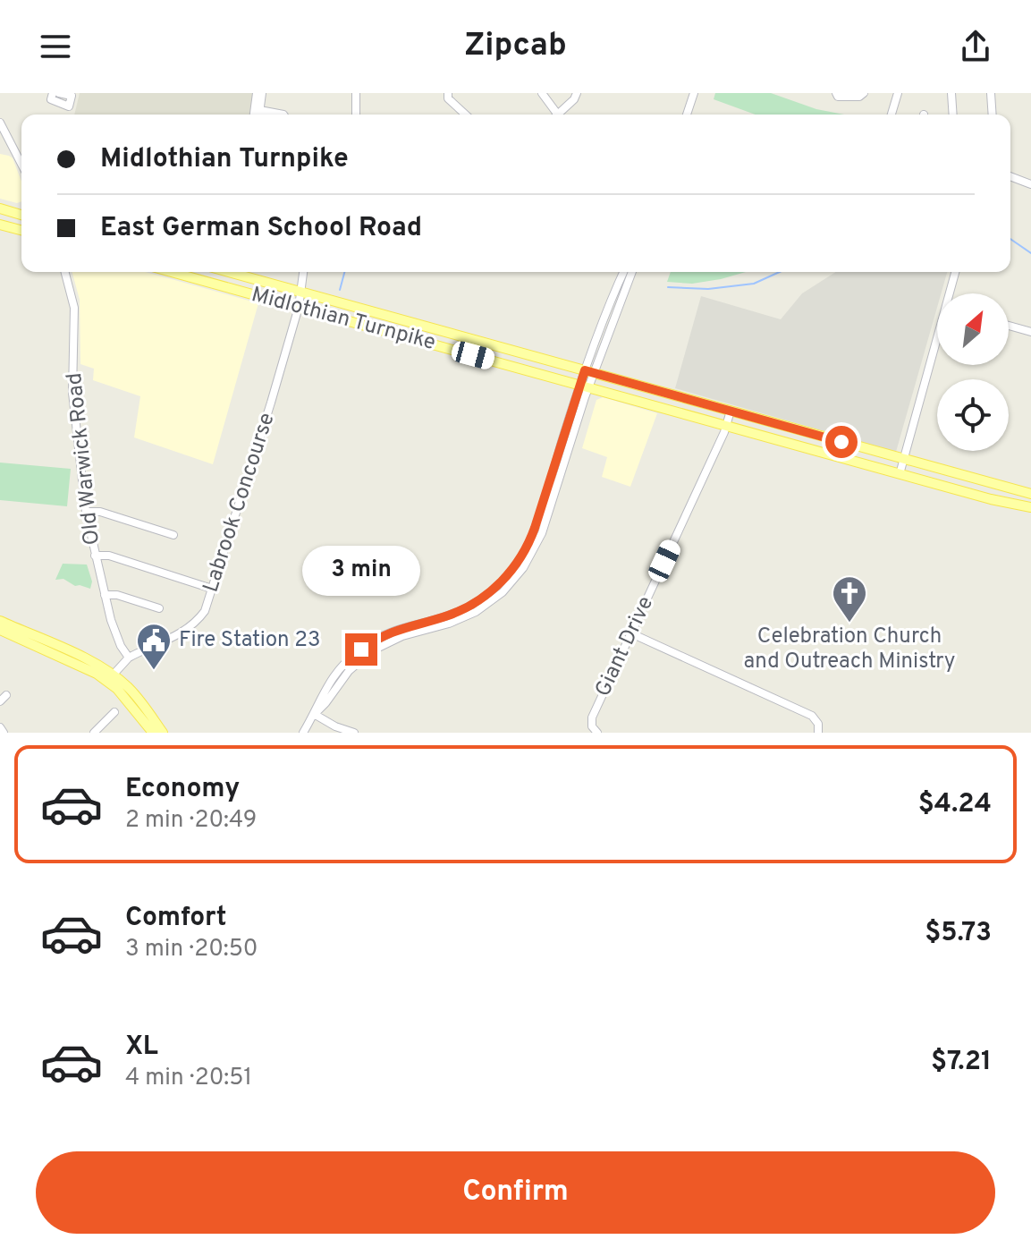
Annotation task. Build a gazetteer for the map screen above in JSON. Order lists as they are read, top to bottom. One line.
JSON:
{"streets":{"main road":["Midlothian Turnpike"],"street":["Old Warwick Road","Labrook Concourse","Giant Drive"]},"crossings":[["Midlothian Turnpike","Labrook Concourse"],["Midlothian Turnpike","Giant Drive"],["Old Warwick Road","Labrook Concourse"]],"places":{"church":["Celebration Church and Outreach Ministry"],"public building":["Fire Station 23"]},"north":"top right","page":{"header":"Zipcab","banner":["Midlothian Turnpike","East German School Road"],"bubble":"3 min","list":[{"name":"Economy","note":"2 min · 20:49","value":"$4.24"},{"name":"Comfort","note":"3 min · 20:50","value":"$5.73"},{"name":"XL","note":"4 min · 20:51","value":"$7.21"}],"buttons":"Confirm"}}
